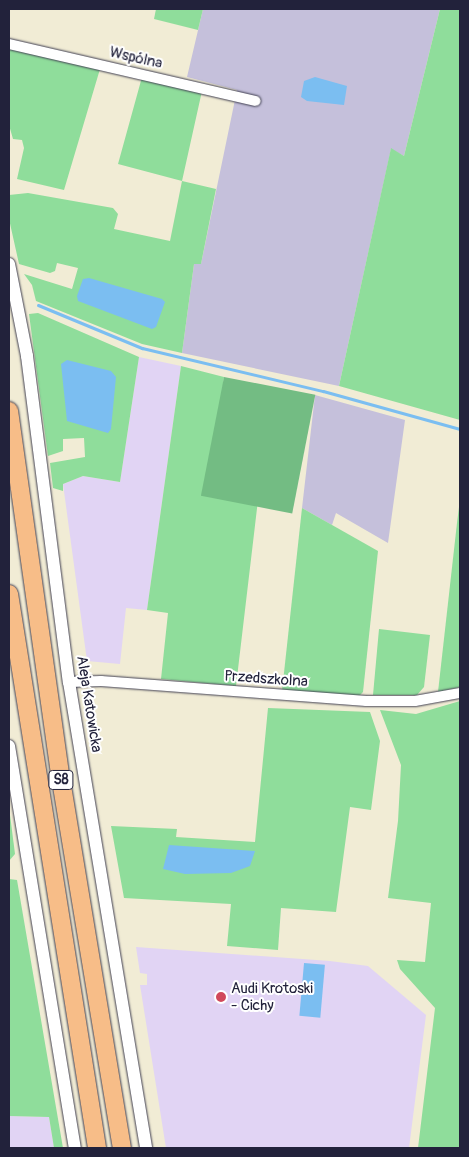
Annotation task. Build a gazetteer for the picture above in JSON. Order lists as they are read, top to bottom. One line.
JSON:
{"streets":{"highway":["S8"],"street":["Wspólna","Przedszkolna","Aleja Katowicka"]},"crossings":[["Przedszkolna","Aleja Katowicka"]],"places":["Audi Krotoski - Cichy"]}
